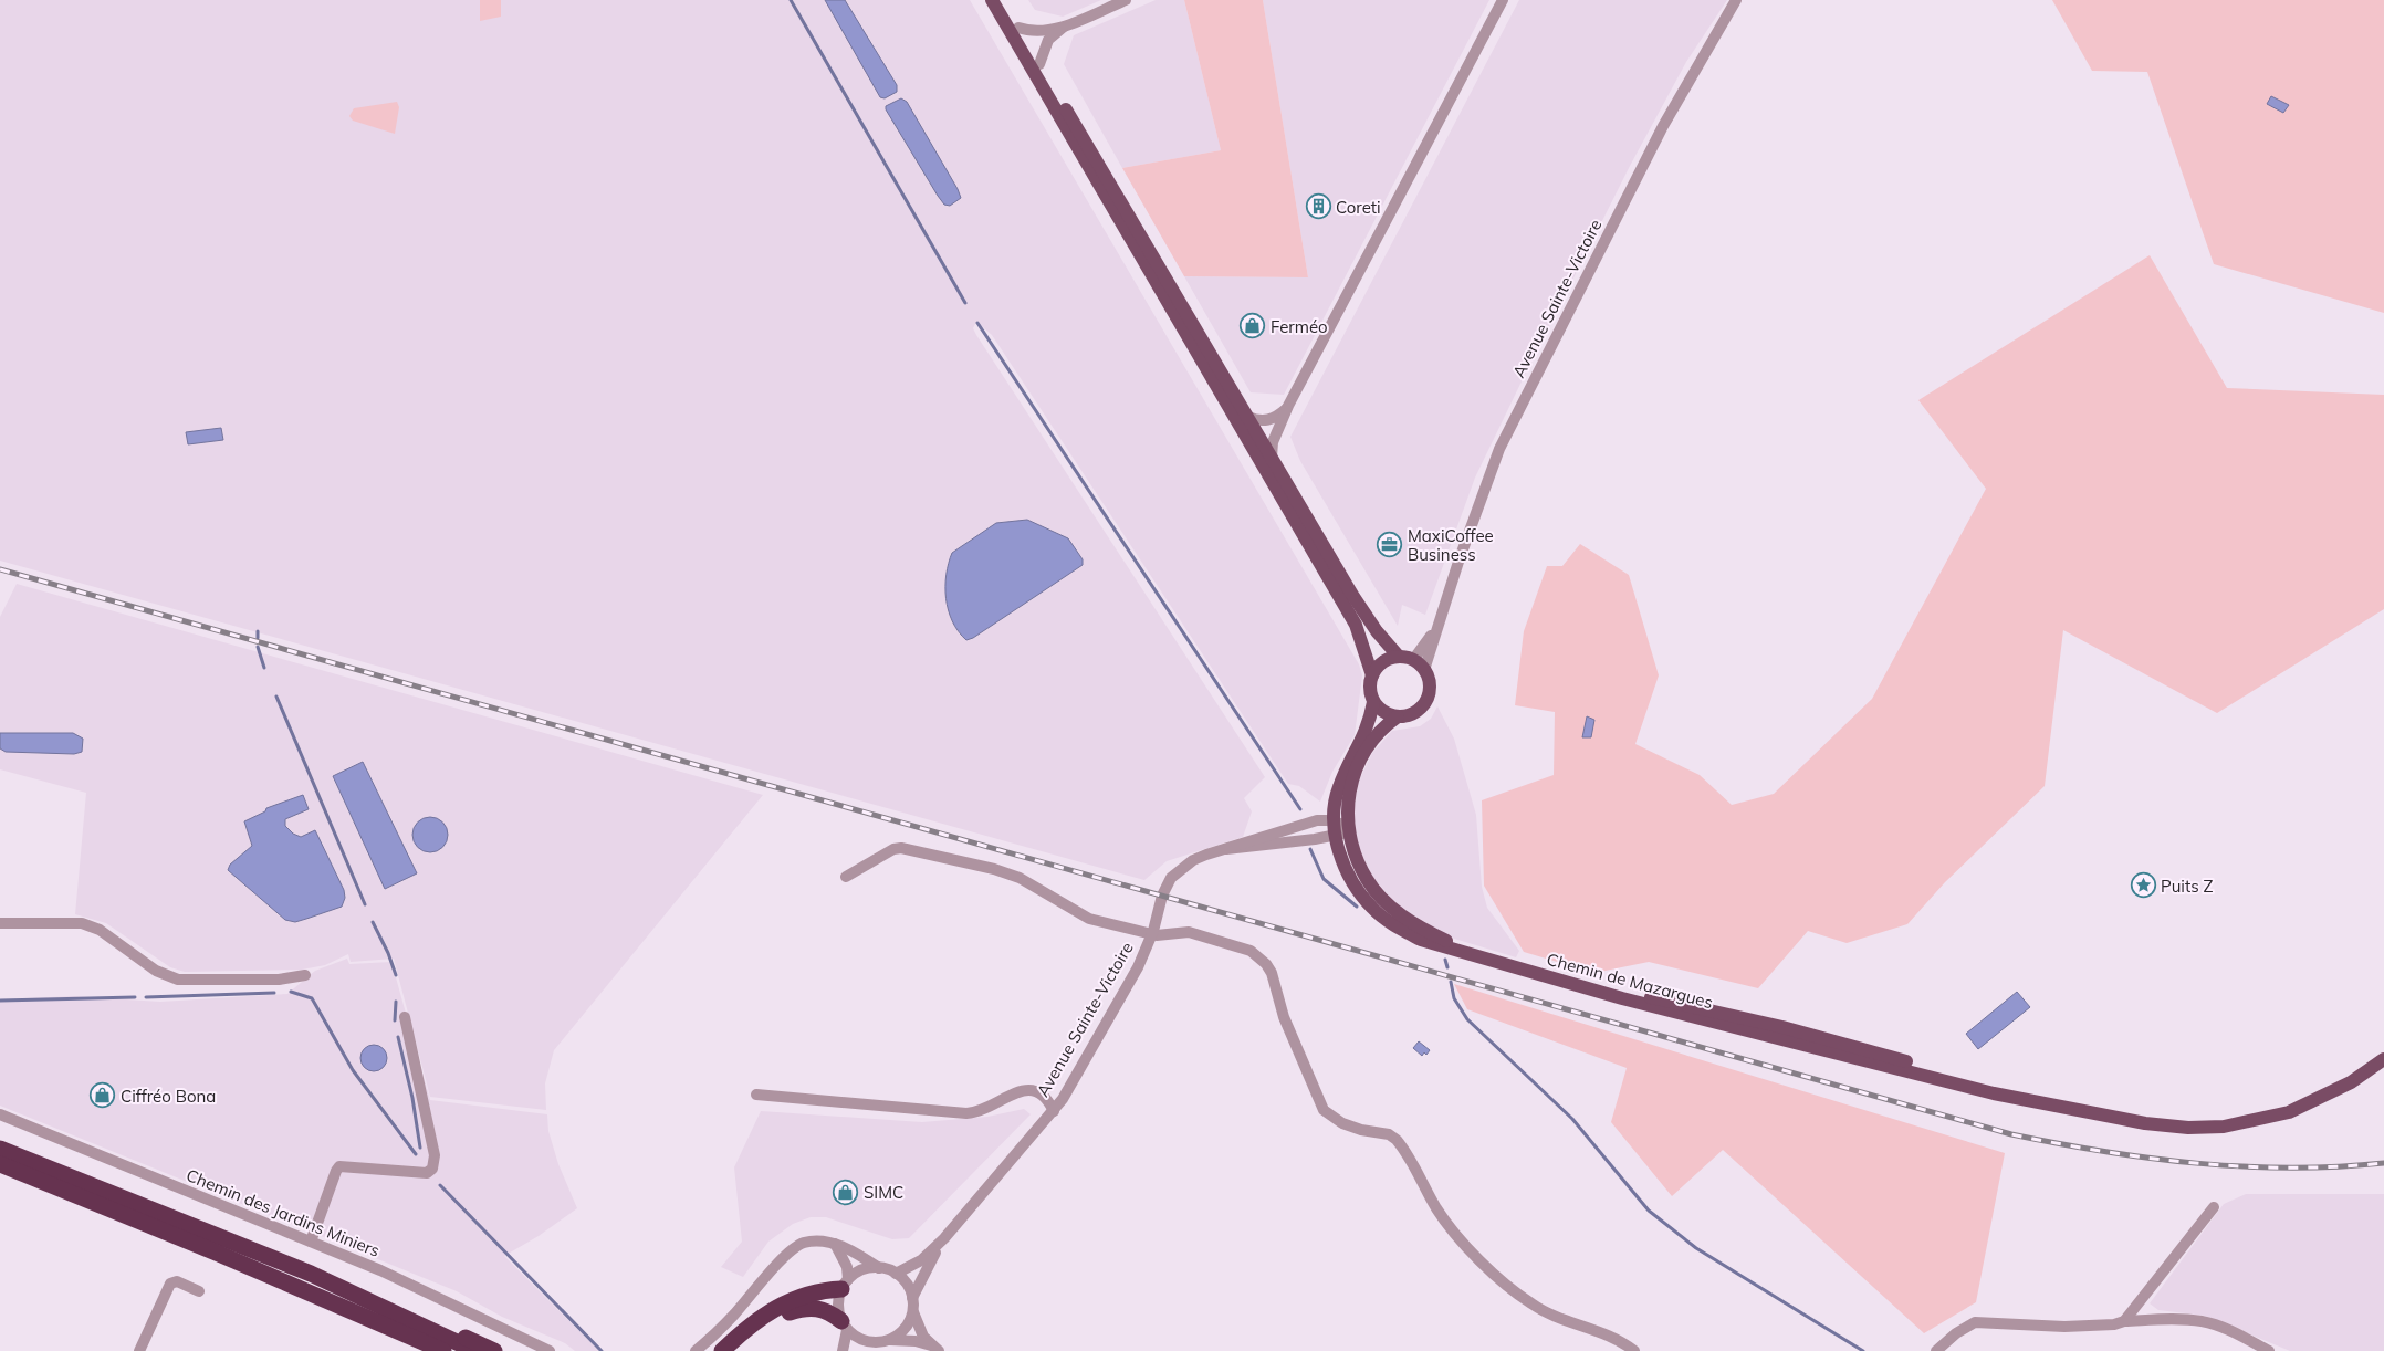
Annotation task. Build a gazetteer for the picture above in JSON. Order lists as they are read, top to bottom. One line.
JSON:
{"streets":{"main road":["Chemin de Mazargues"],"street":["Avenue Sainte-Victoire","Chemin des Jardins Miniers"]},"places":{"building":["Coreti"],"shop":["Ferméo","Ciffréo Bona","SIMC"],"office":["MaxiCoffee Business"],"place":["Puits Z"]}}
